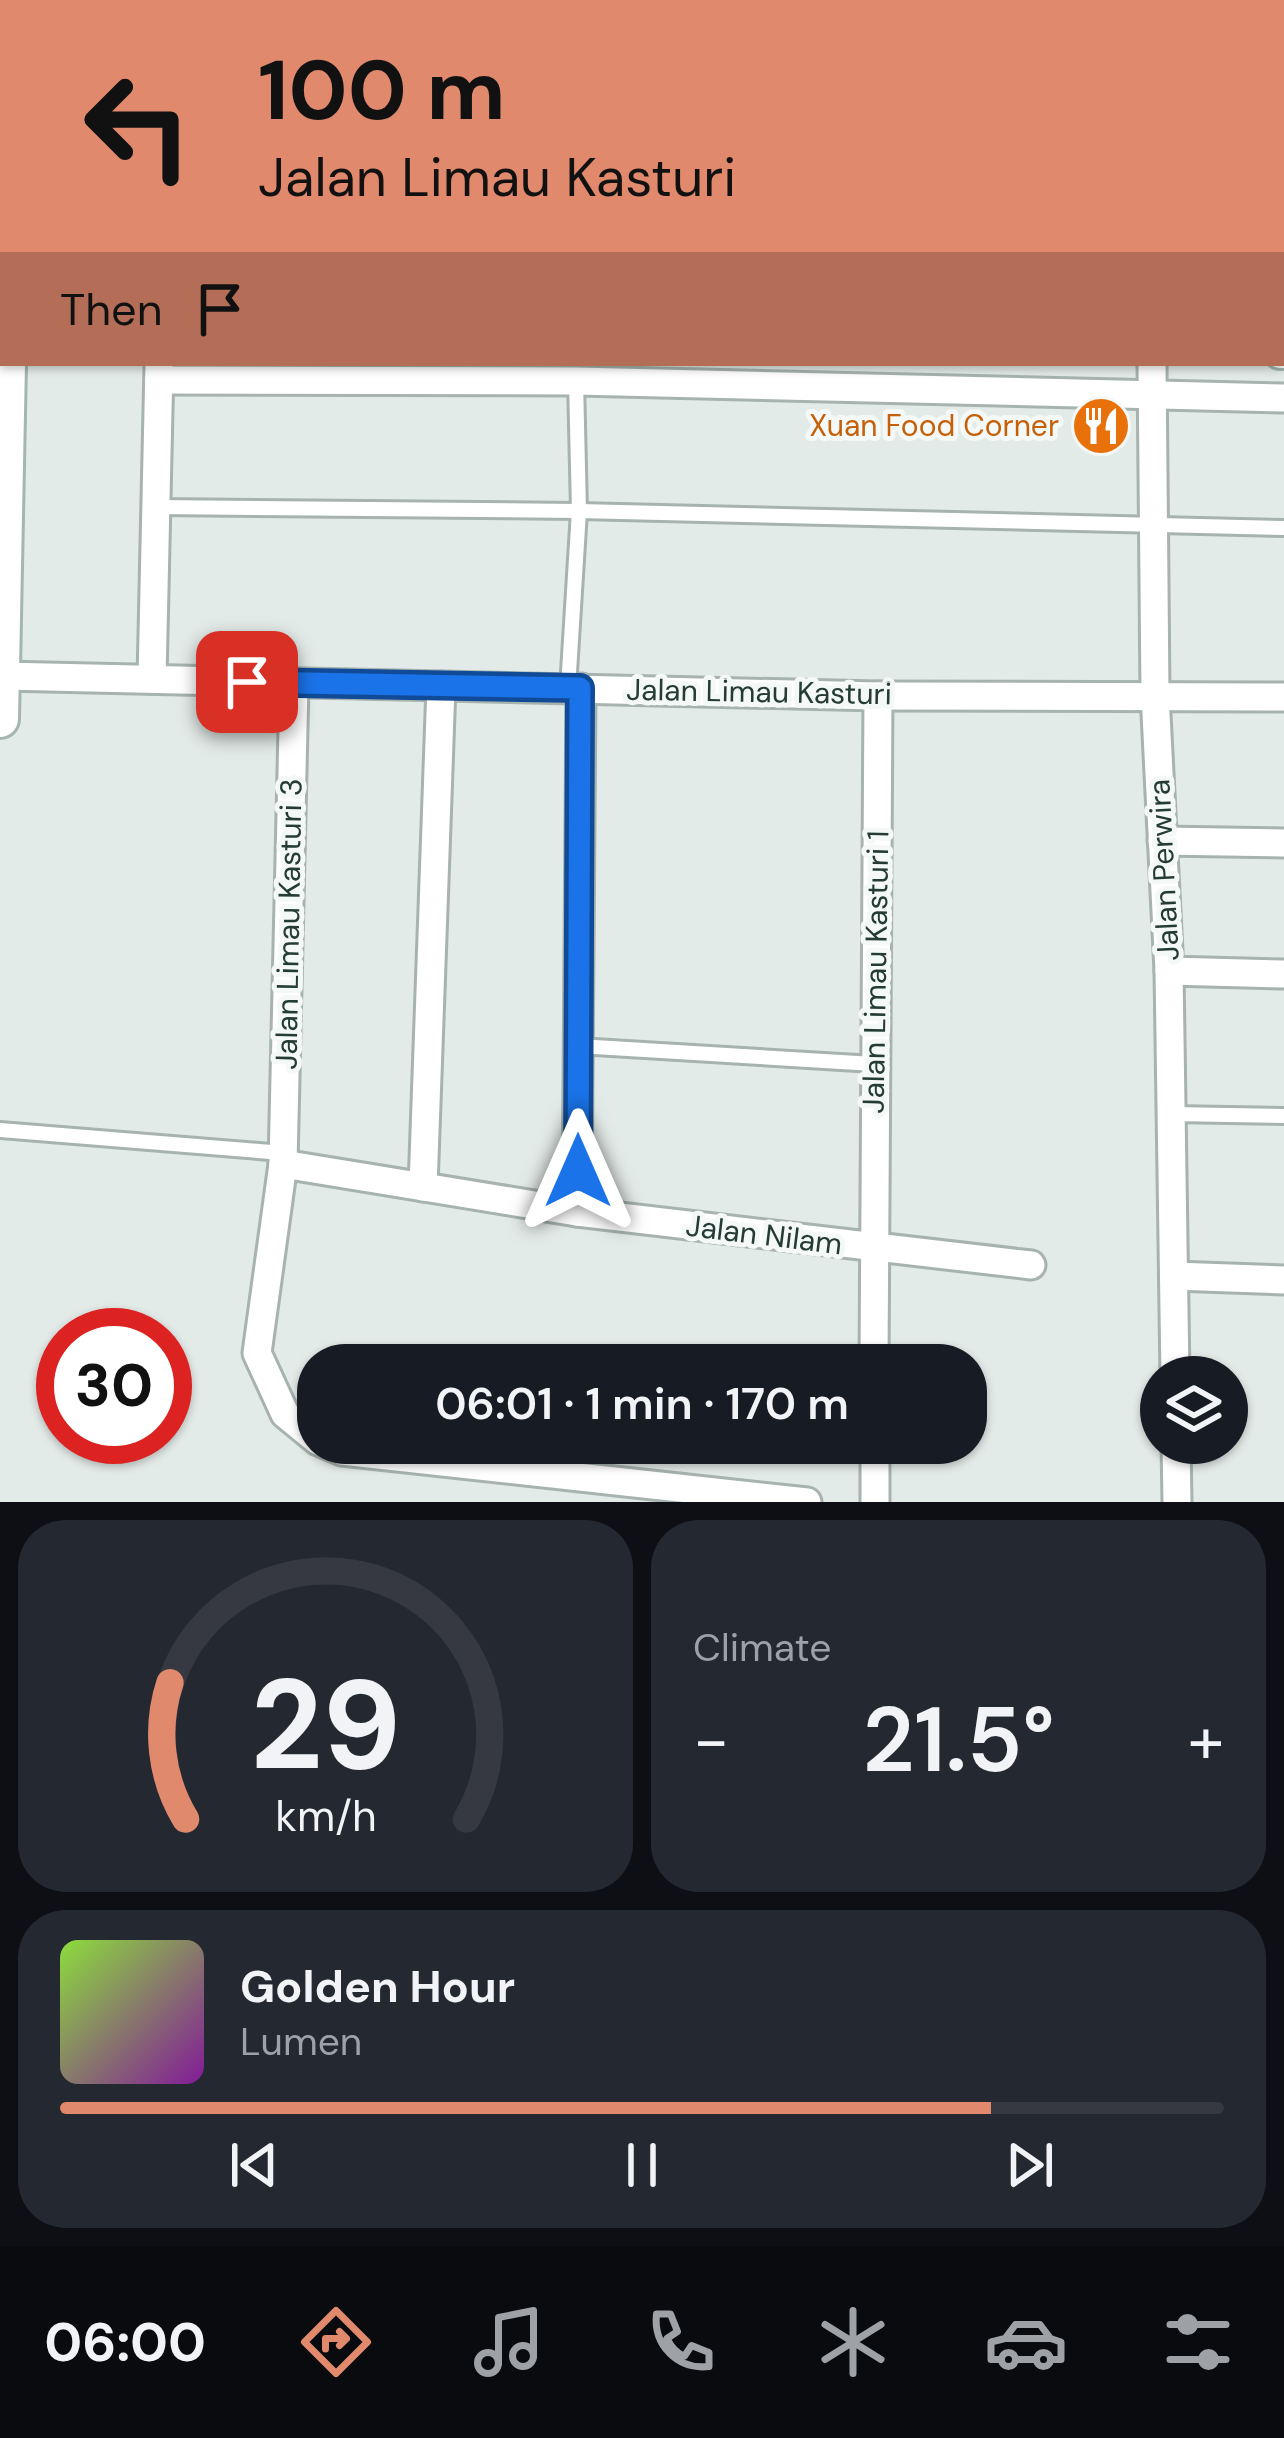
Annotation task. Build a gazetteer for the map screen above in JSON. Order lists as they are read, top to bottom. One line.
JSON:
{"streets":{"street":["Jalan Limau Kasturi","Jalan Perwira","Jalan Limau Kasturi 3","Jalan Limau Kasturi 1","Jalan Nilam"]},"crossings":[["Jalan Limau Kasturi","Jalan Perwira"],["Jalan Limau Kasturi","Jalan Limau Kasturi 3"],["Jalan Limau Kasturi","Jalan Limau Kasturi 1"],["Jalan Limau Kasturi 3","Jalan Nilam"],["Jalan Limau Kasturi 1","Jalan Nilam"]],"places":{"restaurant":["Xuan Food Corner"]},"page":{"turn":["100 m","Jalan Limau Kasturi"],"then":"Then","limit":"30","trip":"06:01 · 1 min · 170 m","tile":"Climate","heat":["−","21.5°","+"],"song":["Golden Hour","Lumen"],"tabs":"06:00","gauge":["29","km/h"]}}
